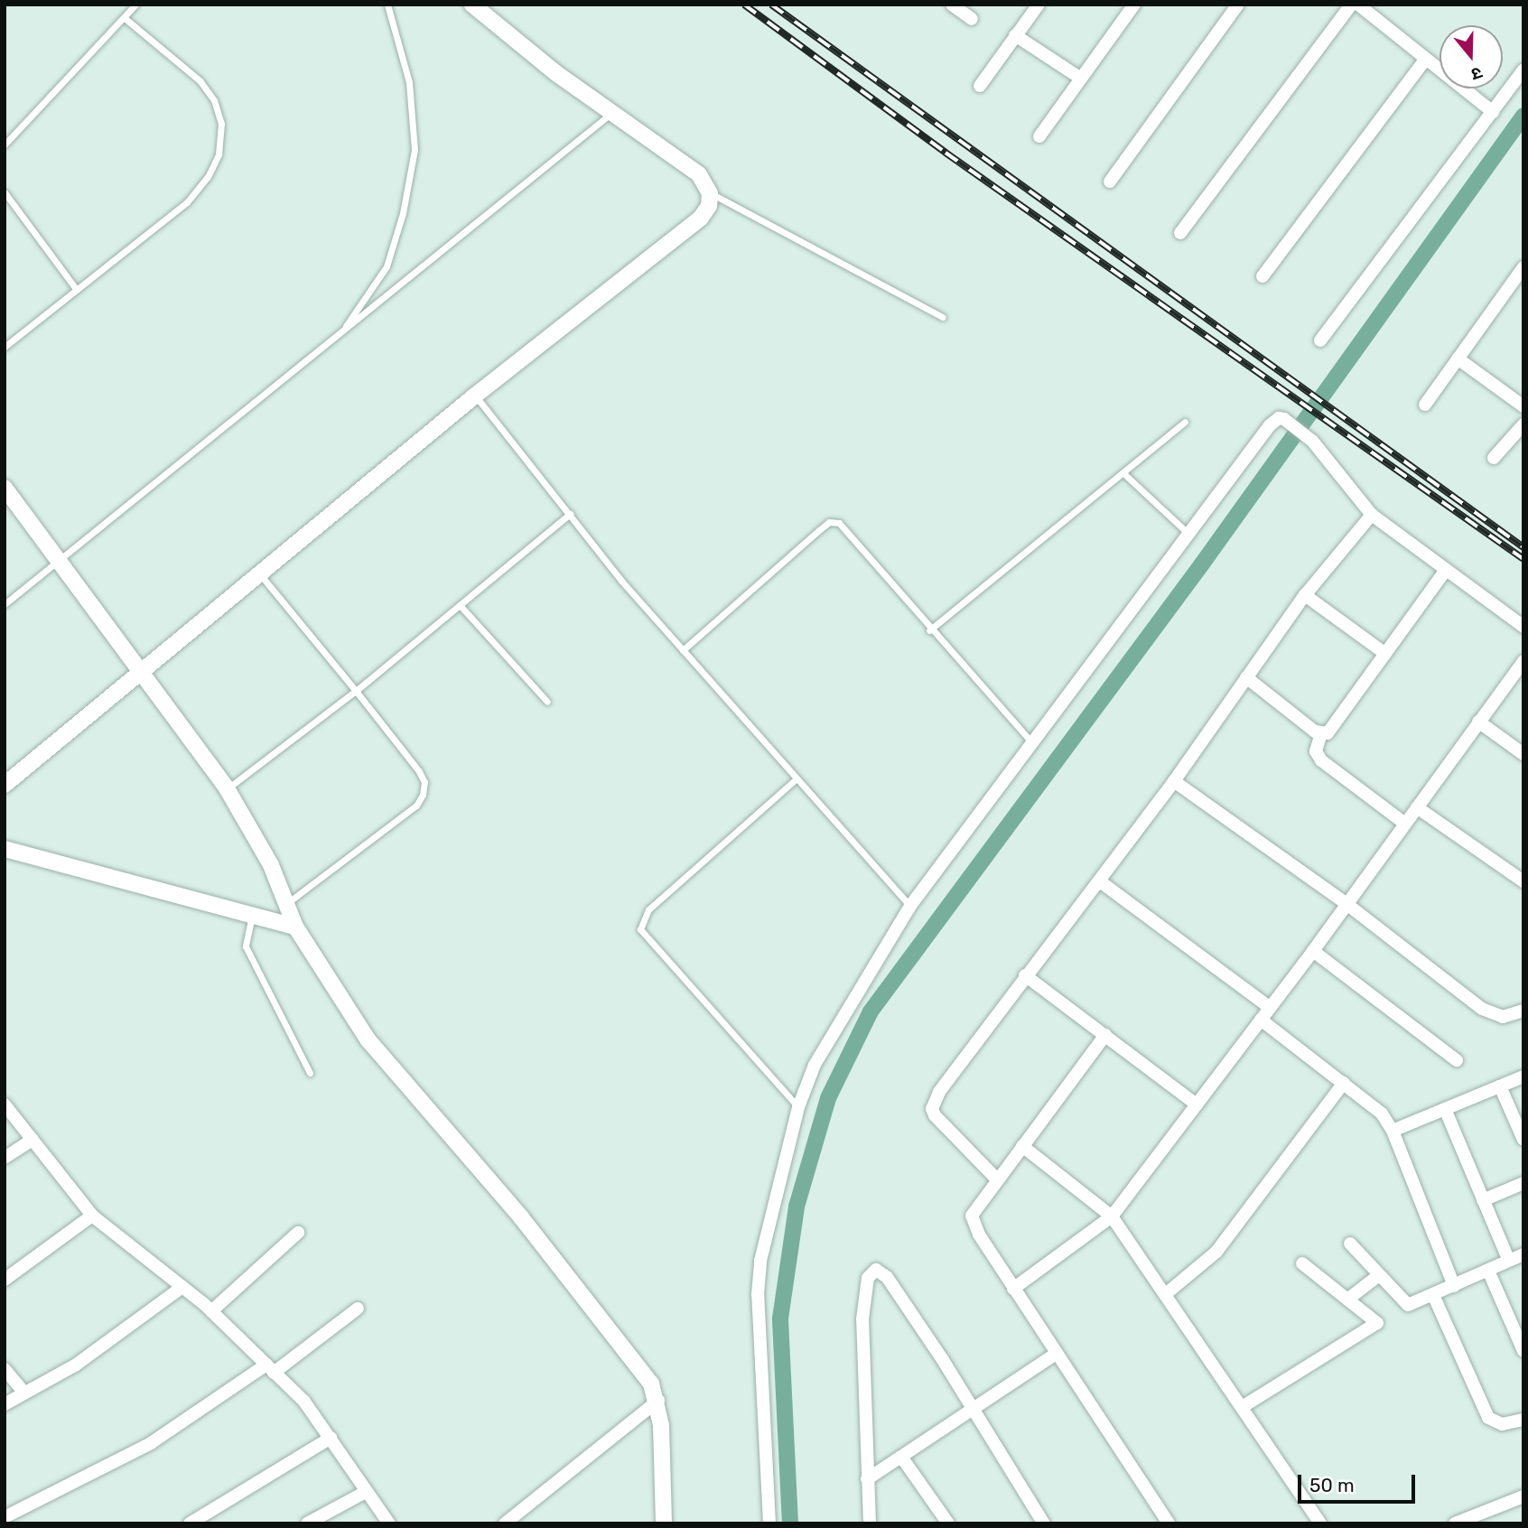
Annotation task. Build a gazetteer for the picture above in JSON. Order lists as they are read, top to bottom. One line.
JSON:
{"scale_bar":"50 m","north":"bottom"}
